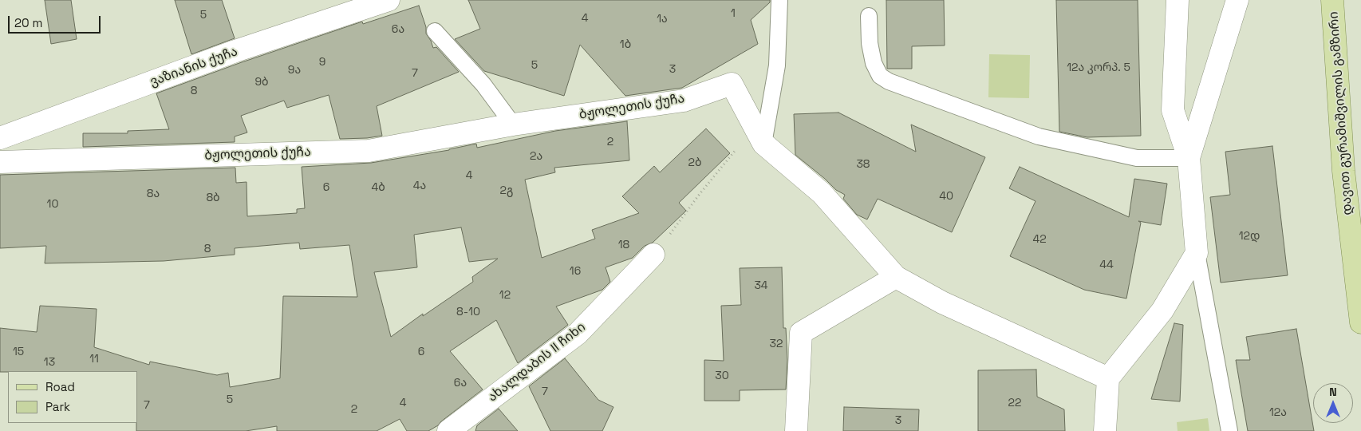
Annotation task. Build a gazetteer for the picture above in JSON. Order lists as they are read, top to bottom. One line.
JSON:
{"streets":{"main road":["დავით გურამიშვილის გამზირი"],"street":["ვაზიანის ქუჩა","ბჟოლეთის ქუჩა","ახალდაბის II ჩიხი"]},"house_numbers":["1","5","4","1ა","6ა","1ბ","9","5","12ა კორპ. 5","3","9ა","7","9ბ","8","2","2ა","2ბ","38","4","4ა","6","4ბ","2გ","8ა","40","8ბ","10","12დ","42","18","8","44","16","34","12","8-10","32","15","6","11","13","30","6ა","7","5","4","22","7","2","12ა","3"],"legend":["Road","Park"],"scale_bar":"20 m","north":"top"}
